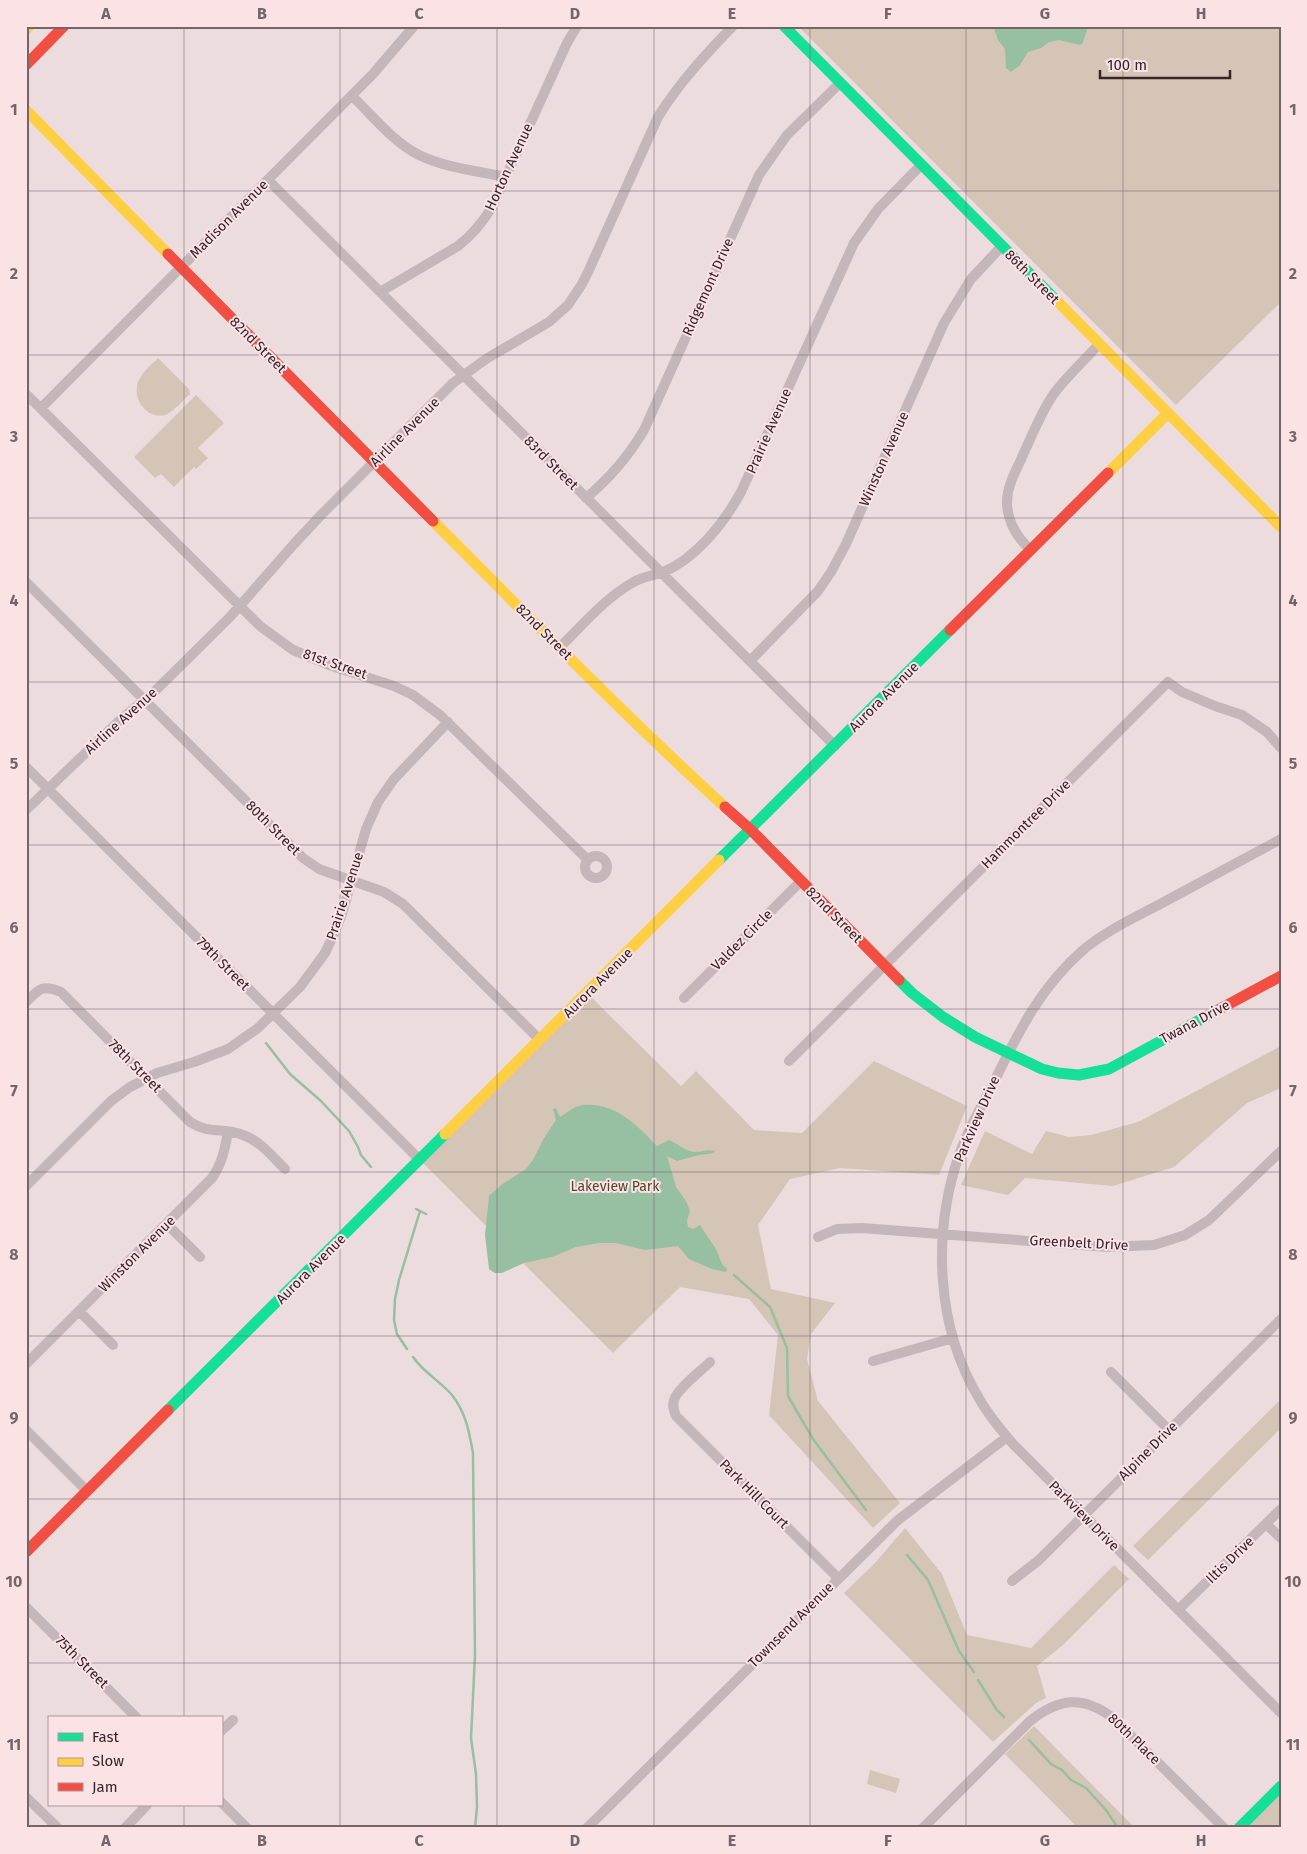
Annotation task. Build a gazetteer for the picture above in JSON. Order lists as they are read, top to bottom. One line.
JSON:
{"streets":{"street":["Horton Avenue","Madison Avenue","86th Street","Ridgemont Drive","82nd Street","Prairie Avenue","Airline Avenue","Winston Avenue","83rd Street","81st Street","Aurora Avenue","Hammontree Drive","80th Street","Valdez Circle","79th Street","Twana Drive","78th Street","Parkview Drive","Greenbelt Drive","Alpine Drive","Park Hill Court","Iltis Drive","Townsend Avenue","75th Street","80th Place"]},"crossings":[["Horton Avenue","83rd Street"],["Madison Avenue","82nd Street"],["Madison Avenue","83rd Street"],["Madison Avenue","81st Street"],["86th Street","Ridgemont Drive"],["86th Street","Prairie Avenue"],["86th Street","Winston Avenue"],["86th Street","Aurora Avenue"],["Ridgemont Drive","83rd Street"],["82nd Street","Prairie Avenue"],["82nd Street","Airline Avenue"],["82nd Street","Aurora Avenue"],["82nd Street","Hammontree Drive"],["82nd Street","Valdez Circle"],["82nd Street","Twana Drive"],["82nd Street","Parkview Drive"],["Prairie Avenue","83rd Street"],["Prairie Avenue","81st Street"],["Prairie Avenue","80th Street"],["Prairie Avenue","79th Street"],["Prairie Avenue","78th Street"],["Airline Avenue","83rd Street"],["Airline Avenue","81st Street"],["Airline Avenue","80th Street"],["Airline Avenue","79th Street"],["Winston Avenue","83rd Street"],["Winston Avenue","78th Street"],["83rd Street","Aurora Avenue"],["Aurora Avenue","80th Street"],["Aurora Avenue","79th Street"],["Parkview Drive","Greenbelt Drive"],["Parkview Drive","Alpine Drive"],["Parkview Drive","Iltis Drive"],["Parkview Drive","Townsend Avenue"],["Park Hill Court","Townsend Avenue"]],"parks":["Lakeview Park"],"legend":["Fast","Slow","Jam"],"scale_bar":"100 m","grid":{"columns":["A","B","C","D","E","F","G","H"],"rows":["1","2","3","4","5","6","7","8","9","10","11"]}}
